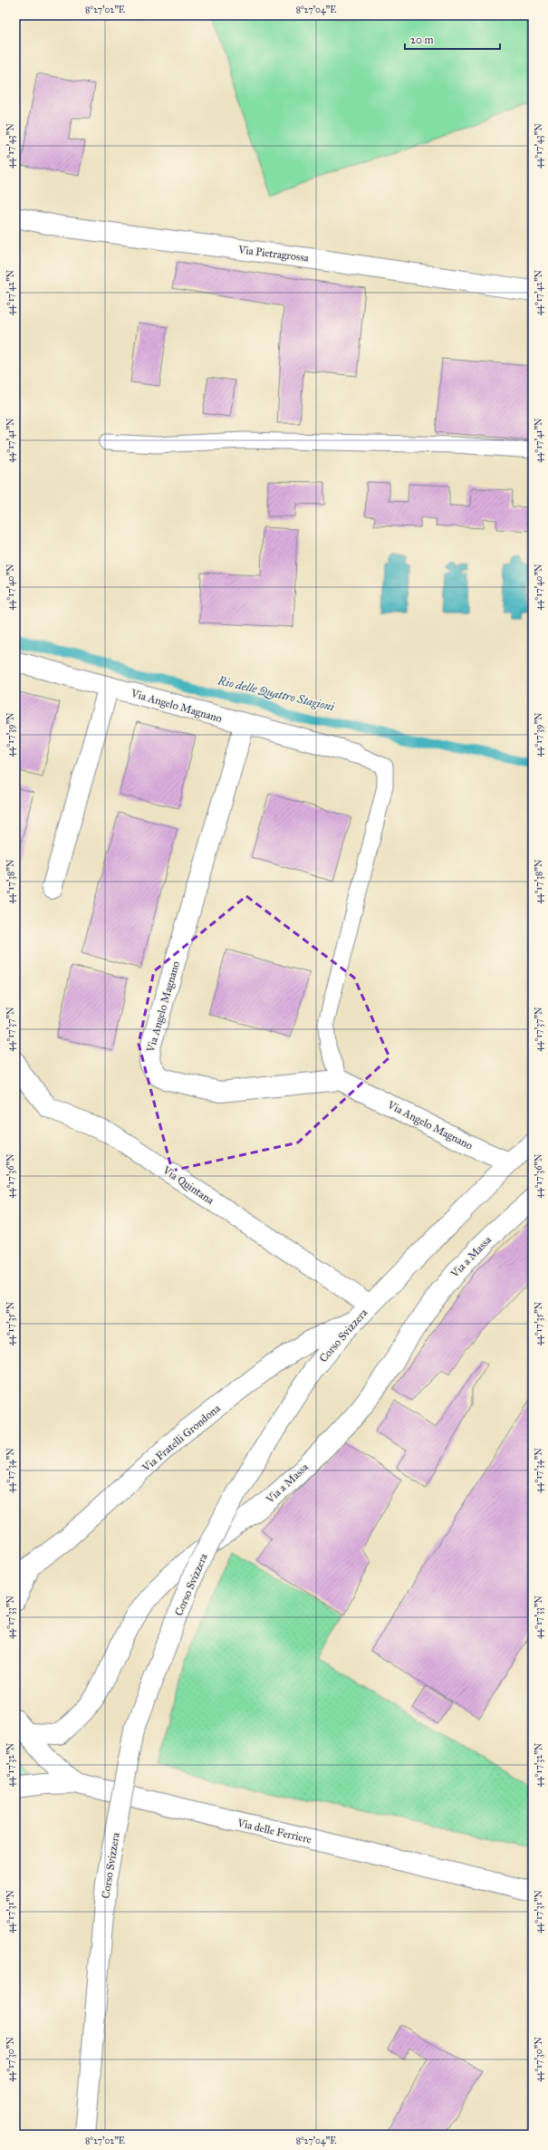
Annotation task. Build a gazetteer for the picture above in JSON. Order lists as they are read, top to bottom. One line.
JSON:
{"streets":{"street":["Via Pietragrossa","Via Angelo Magnano","Via Quintana","Via a Massa","Corso Svizzera","Via Fratelli Grondona","Via delle Ferriere"]},"crossings":[["Via Angelo Magnano","Corso Svizzera"],["Via Quintana","Corso Svizzera"],["Via Quintana","Via Fratelli Grondona"],["Corso Svizzera","Via Fratelli Grondona"]],"water":["Rio delle Quattro Stagioni"],"scale_bar":"20 m","coordinates":["8°27'02\"E","8°27'04\"E","44°17'43\"N","44°17'42\"N","44°17'41\"N","44°17'40\"N","44°17'39\"N","44°17'38\"N","44°17'37\"N","44°17'36\"N","44°17'35\"N","44°17'34\"N","44°17'33\"N","44°17'32\"N","44°17'31\"N","44°17'30\"N"]}
